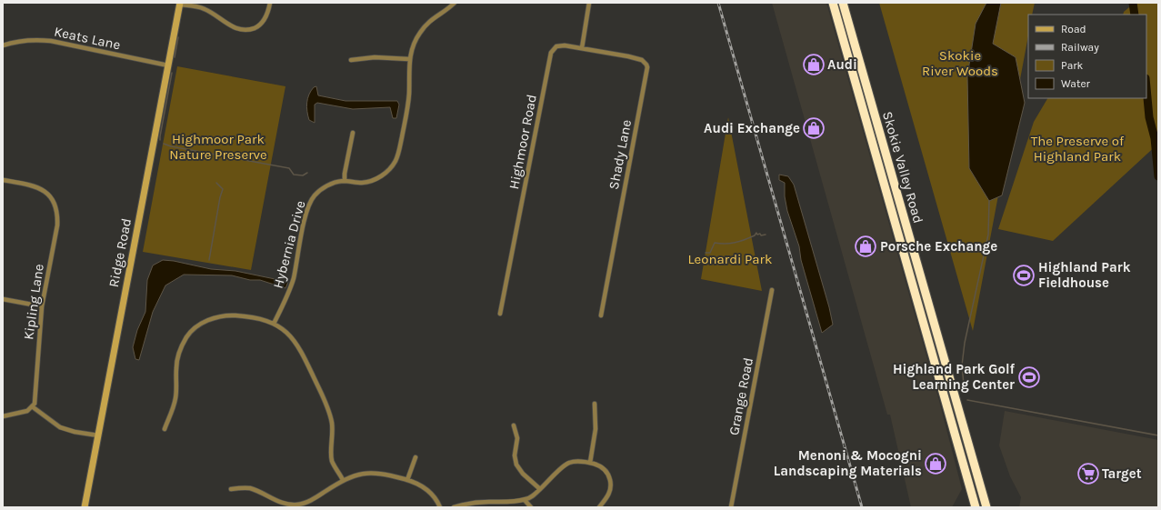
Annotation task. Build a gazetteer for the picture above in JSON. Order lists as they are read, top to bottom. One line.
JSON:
{"streets":{"highway":["Skokie Valley Road"],"street":["Keats Lane","Highmoor Road","Shady Lane","Hybernia Drive","Ridge Road","Kipling Lane","Grange Road"]},"crossings":[["Keats Lane","Ridge Road"],["Highmoor Road","Shady Lane"]],"parks":["Skokie River Woods","Highmoor Park Nature Preserve","The Preserve of Highland Park","Leonardi Park"],"places":{"shop":["Audi","Audi Exchange","Porsche Exchange","Menoni & Mocogni Landscaping Materials"],"sports":["Highland Park Fieldhouse","Highland Park Golf Learning Center"],"supermarket":["Target"]},"legend":["Road","Railway","Park","Water"]}
